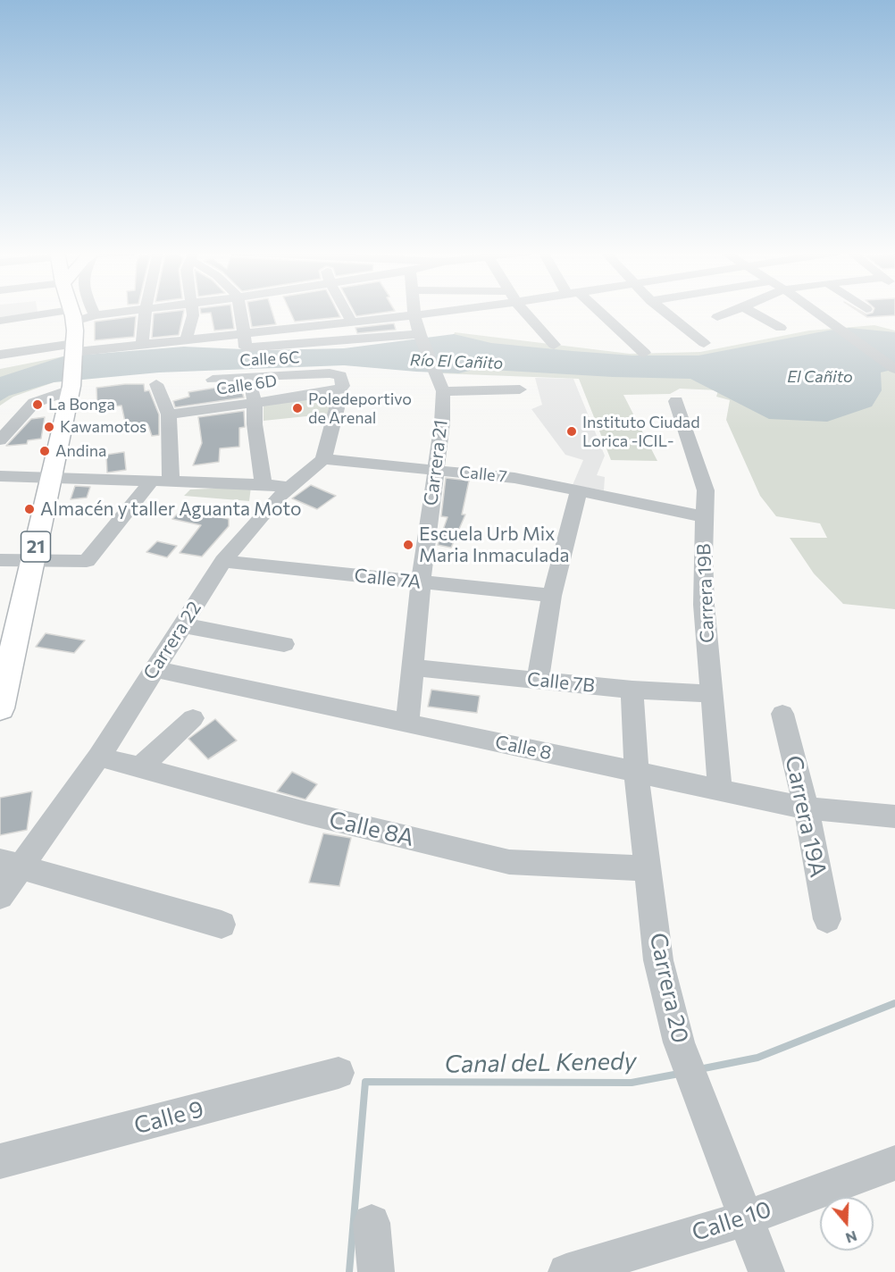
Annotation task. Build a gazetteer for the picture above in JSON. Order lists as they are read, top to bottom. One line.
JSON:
{"streets":{"main road":["21"],"street":["Calle 6C","Calle 6D","Carrera 21","Calle 7","Calle 7A","Carrera 19B","Carrera 22","Calle 7B","Calle 8","Carrera 19A","Calle 8A","Carrera 20","Calle 9","Calle 10"]},"crossings":[["Calle 6C","Calle 6D"],["Calle 6C","Carrera 21"],["Carrera 21","Calle 7"],["Carrera 21","Calle 7A"],["Carrera 21","Calle 7B"],["Carrera 21","Calle 8"],["Calle 7","Carrera 19B"],["Calle 7","Carrera 22"],["Calle 7A","Carrera 22"],["Carrera 19B","Calle 7B"],["Carrera 19B","Calle 8"],["Carrera 22","Calle 8"],["Carrera 22","Calle 8A"],["Calle 7B","Carrera 20"],["Calle 8","Carrera 19A"],["Calle 8","Carrera 20"],["Calle 8A","Carrera 20"],["Carrera 20","Calle 10"]],"water":["Río El Cañito","El Cañito","Canal deL Kenedy"],"places":["La Bonga","Poledeportivo de Arenal","Kawamotos","Instituto Ciudad Lorica -ICIL-","Andina","Almacén y taller Aguanta Moto","Escuela Urb Mix Maria Inmaculada"],"north":"bottom"}
